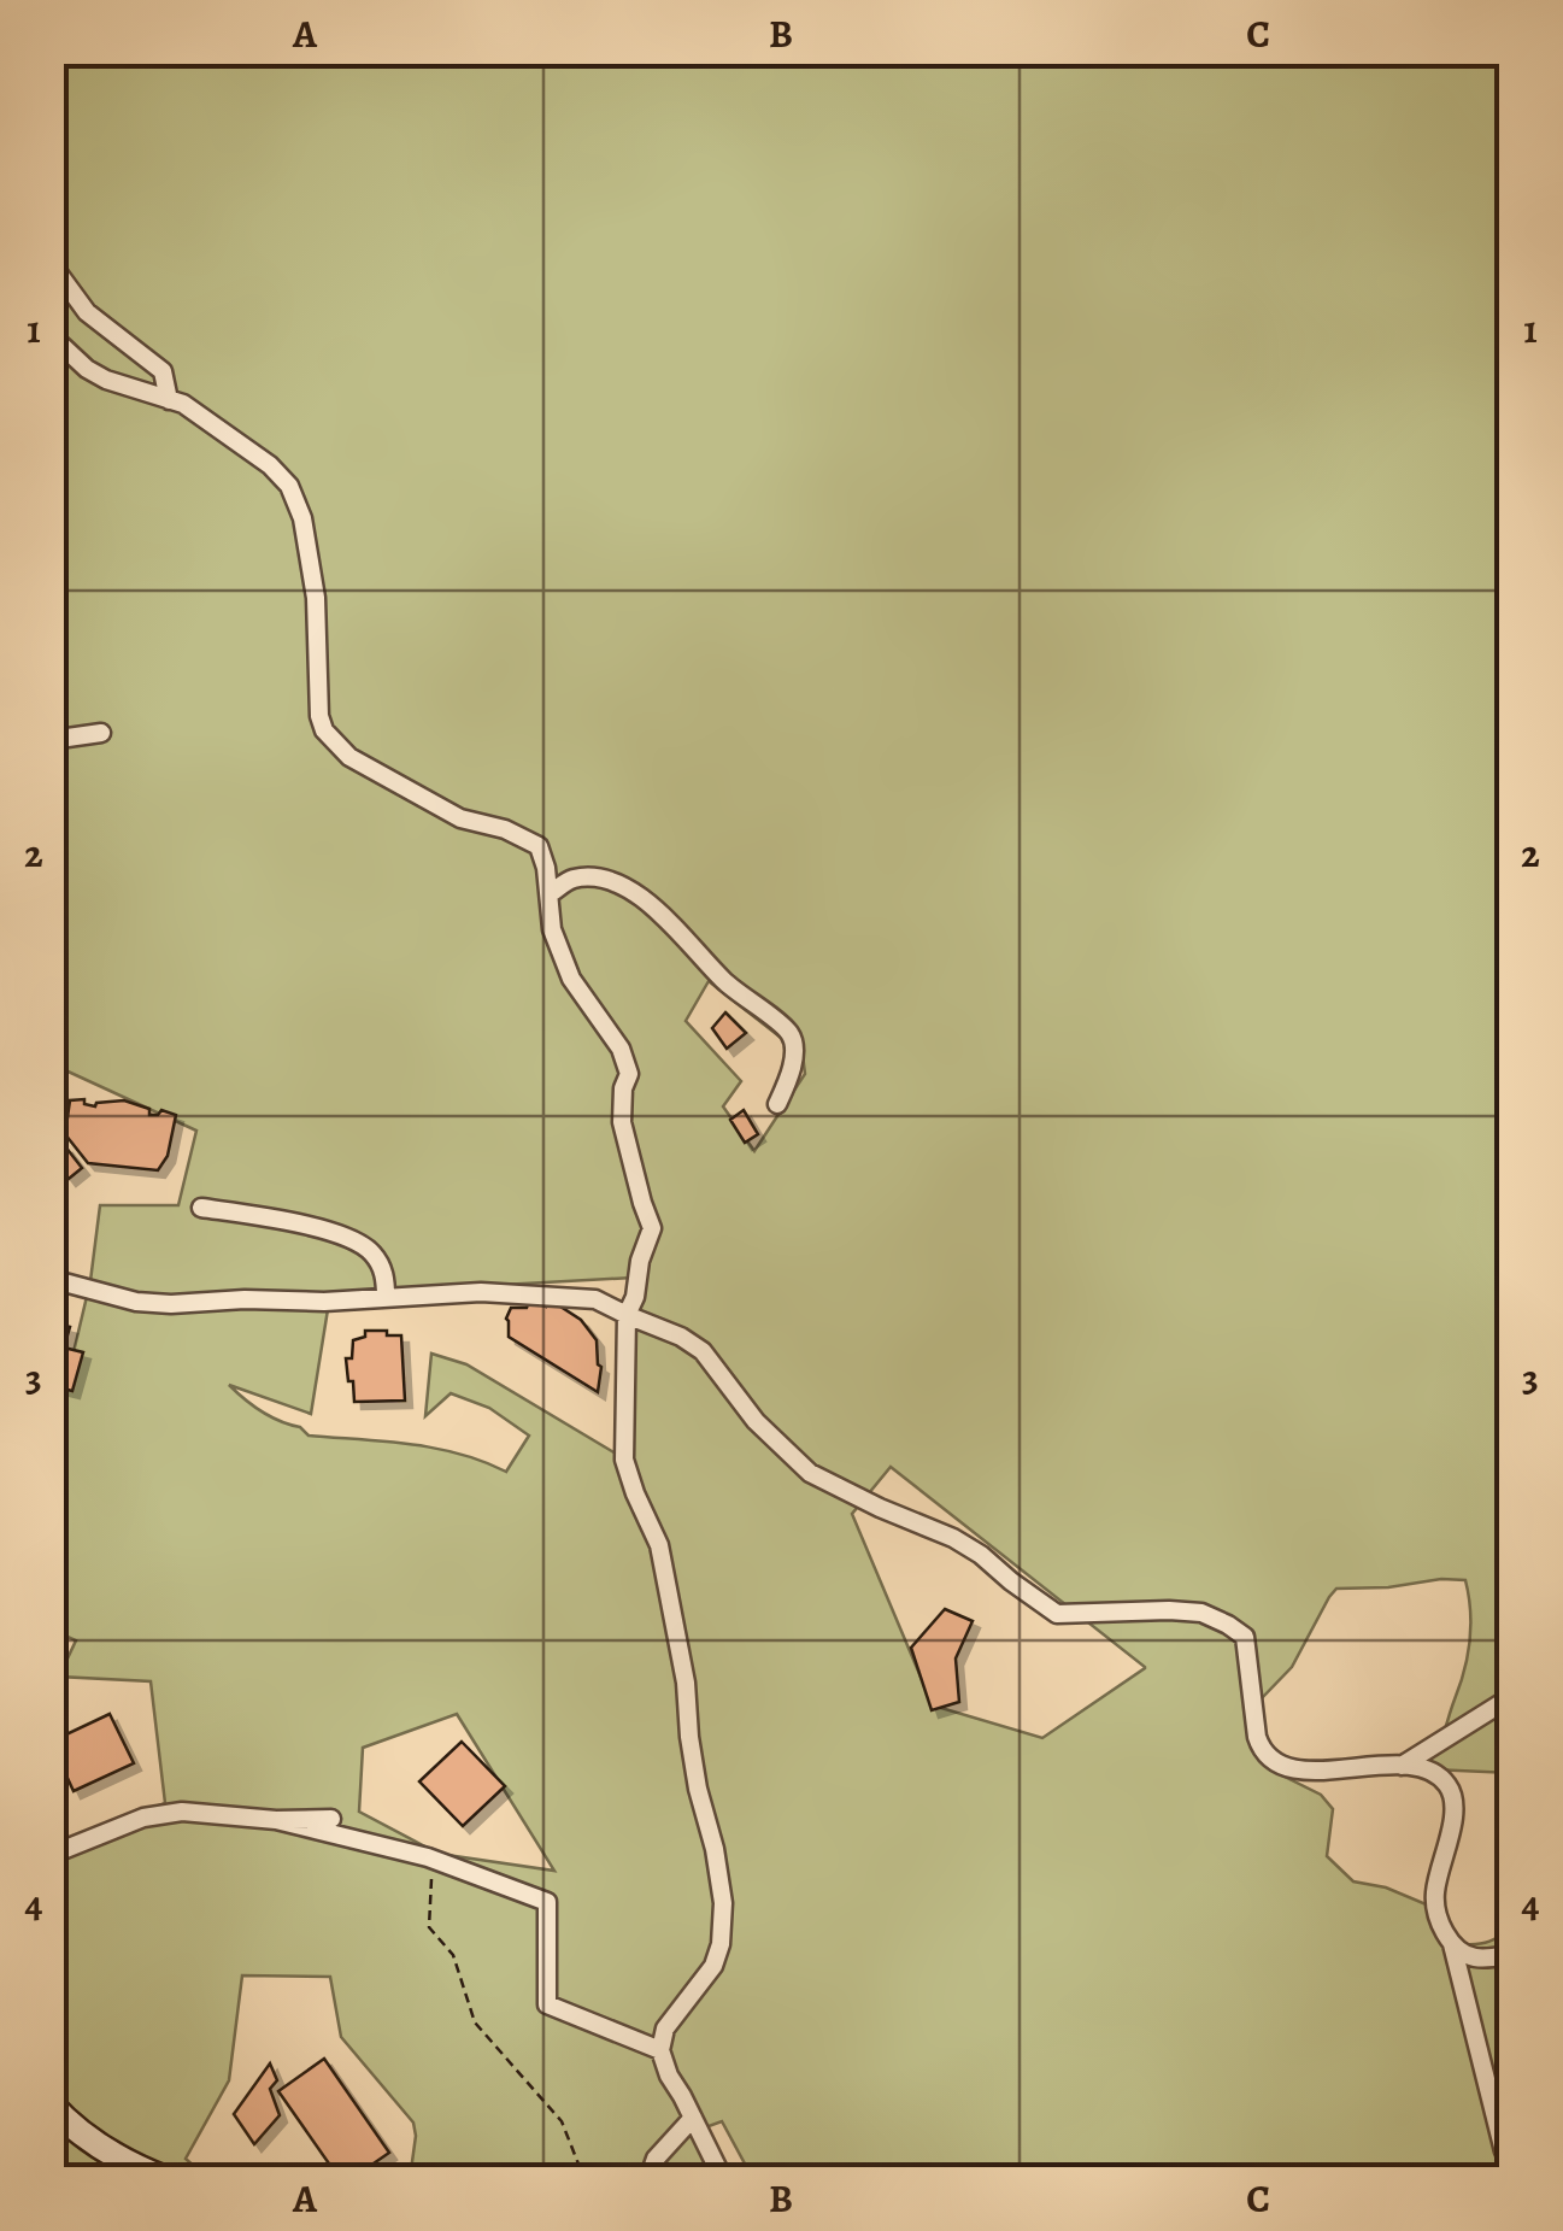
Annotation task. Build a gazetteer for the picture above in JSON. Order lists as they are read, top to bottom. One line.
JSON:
{"grid":{"columns":["A","B","C"],"rows":["1","2","3","4"]}}
